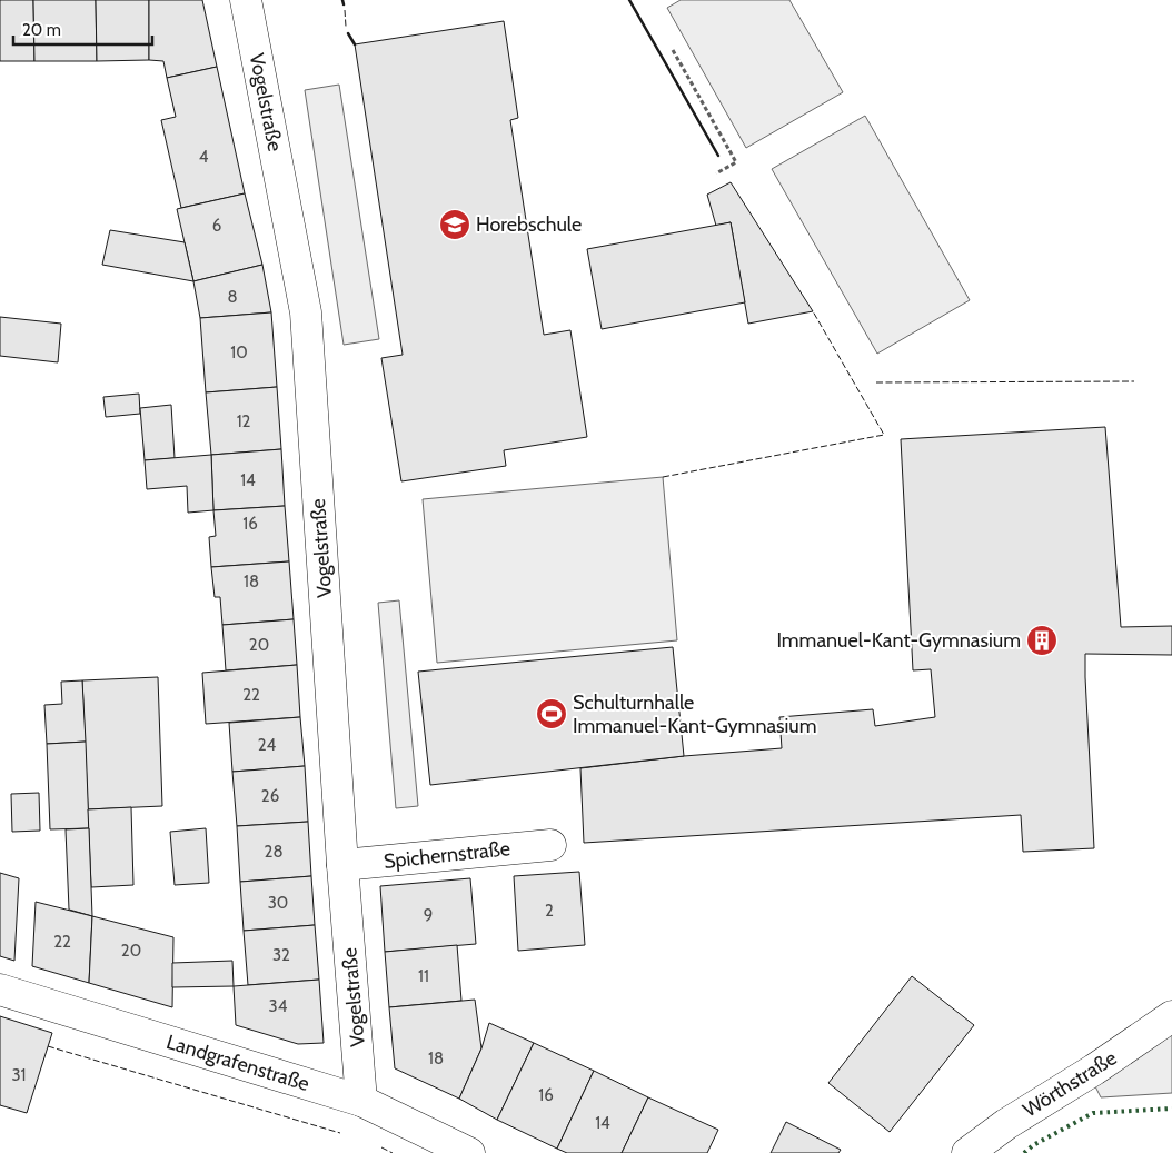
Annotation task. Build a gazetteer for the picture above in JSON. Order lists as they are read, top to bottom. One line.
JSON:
{"streets":{"street":["Vogelstraße","Spichernstraße","Landgrafenstraße","Wörthstraße"]},"crossings":[["Vogelstraße","Spichernstraße"],["Vogelstraße","Landgrafenstraße"]],"places":{"school or university":["Horebschule"],"building":["Immanuel-Kant-Gymnasium"],"sports":["Schulturnhalle Immanuel-Kant-Gymnasium"]},"house_numbers":["4","6","8","10","12","14","16","18","20","22","24","26","28","30","2","9","22","20","32","11","34","18","31","16","14"],"scale_bar":"20 m"}
